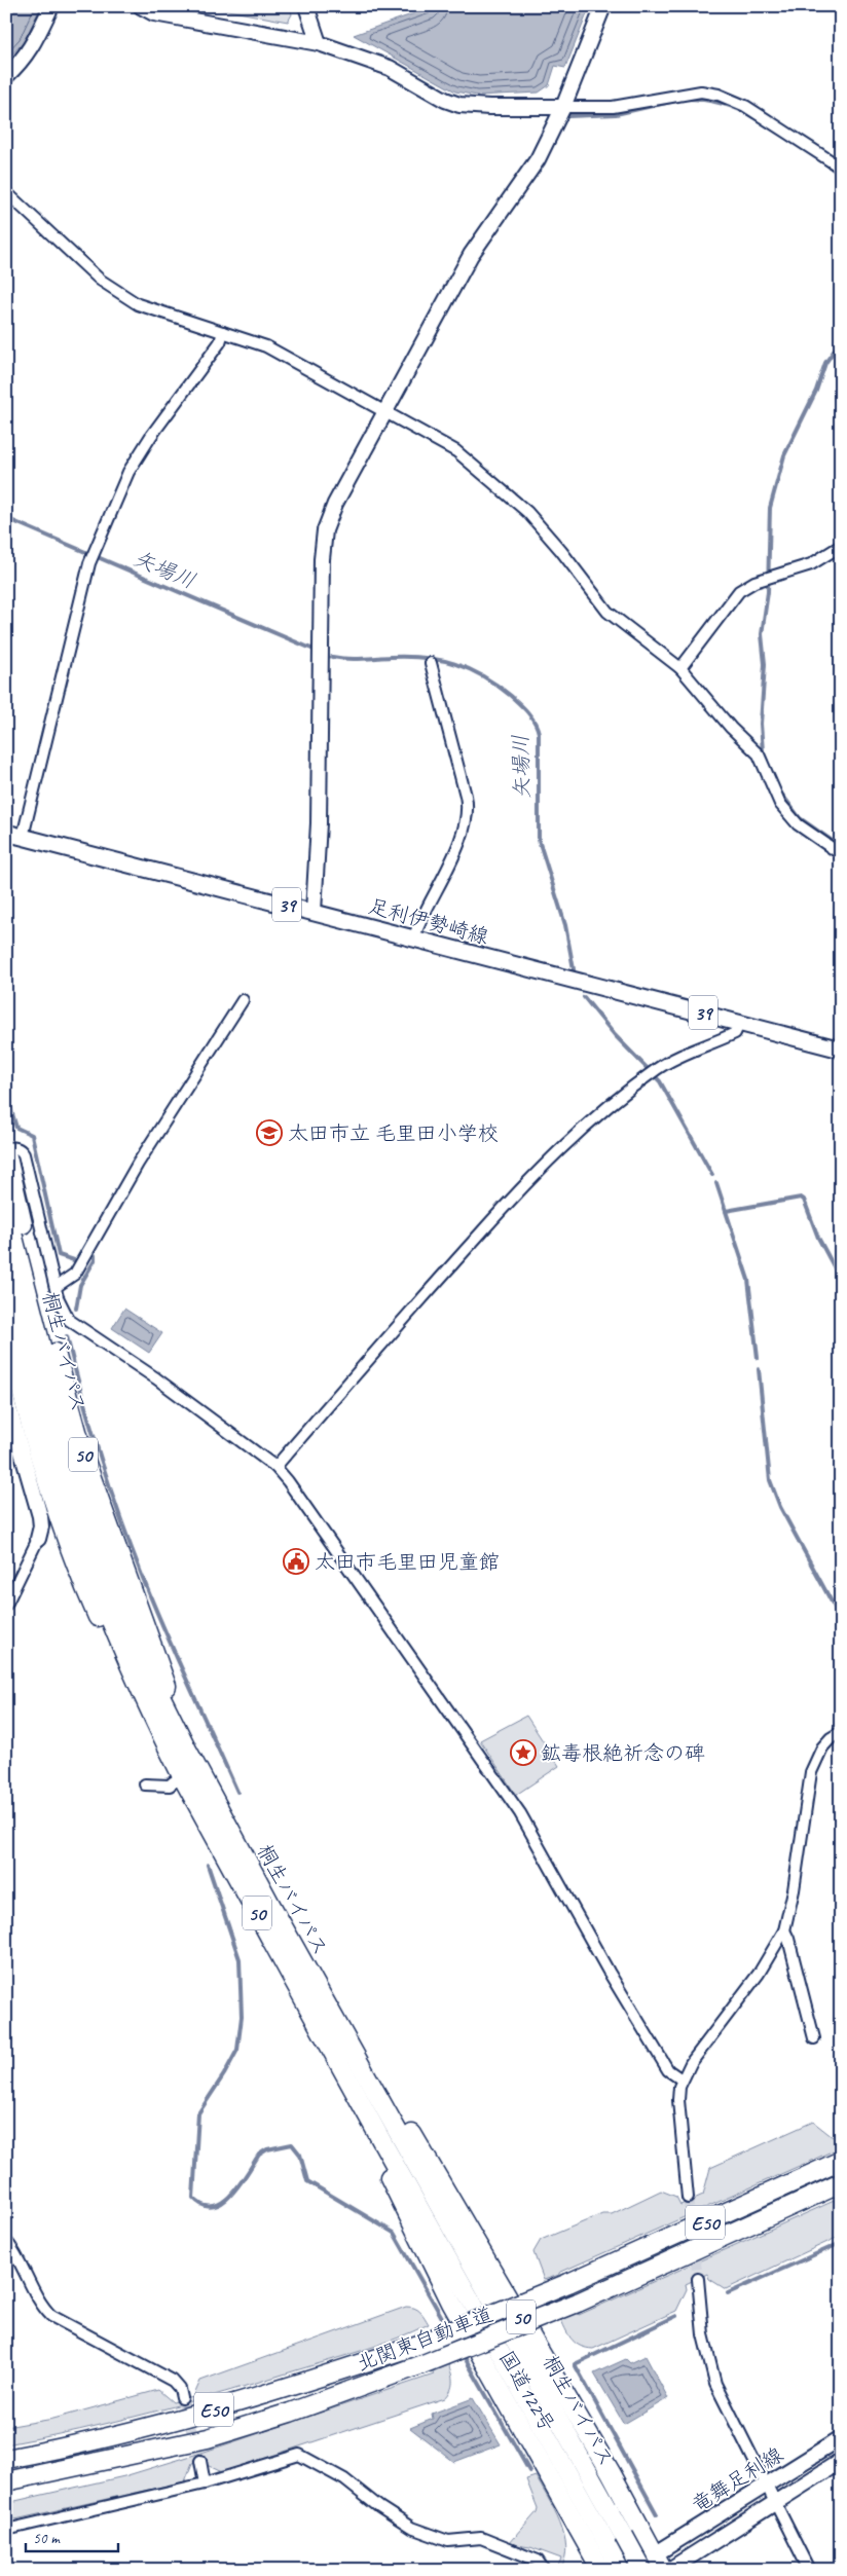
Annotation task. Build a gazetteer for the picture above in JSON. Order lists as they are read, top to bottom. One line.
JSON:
{"streets":{"highway":["桐生バイパス","50","E50","北関東自動車道","国道122号"],"main road":["39","足利伊勢崎線"],"street":["竜舞足利線"]},"crossings":[["桐生バイパス","50"],["桐生バイパス","国道122号"],["50","国道122号"],["50","竜舞足利線"]],"water":["矢場川"],"places":{"school or university":["太田市立 毛里田小学校"],"public building":["太田市毛里田児童館"],"place":["鉱毒根絶祈念の碑"]},"scale_bar":"50 m"}
